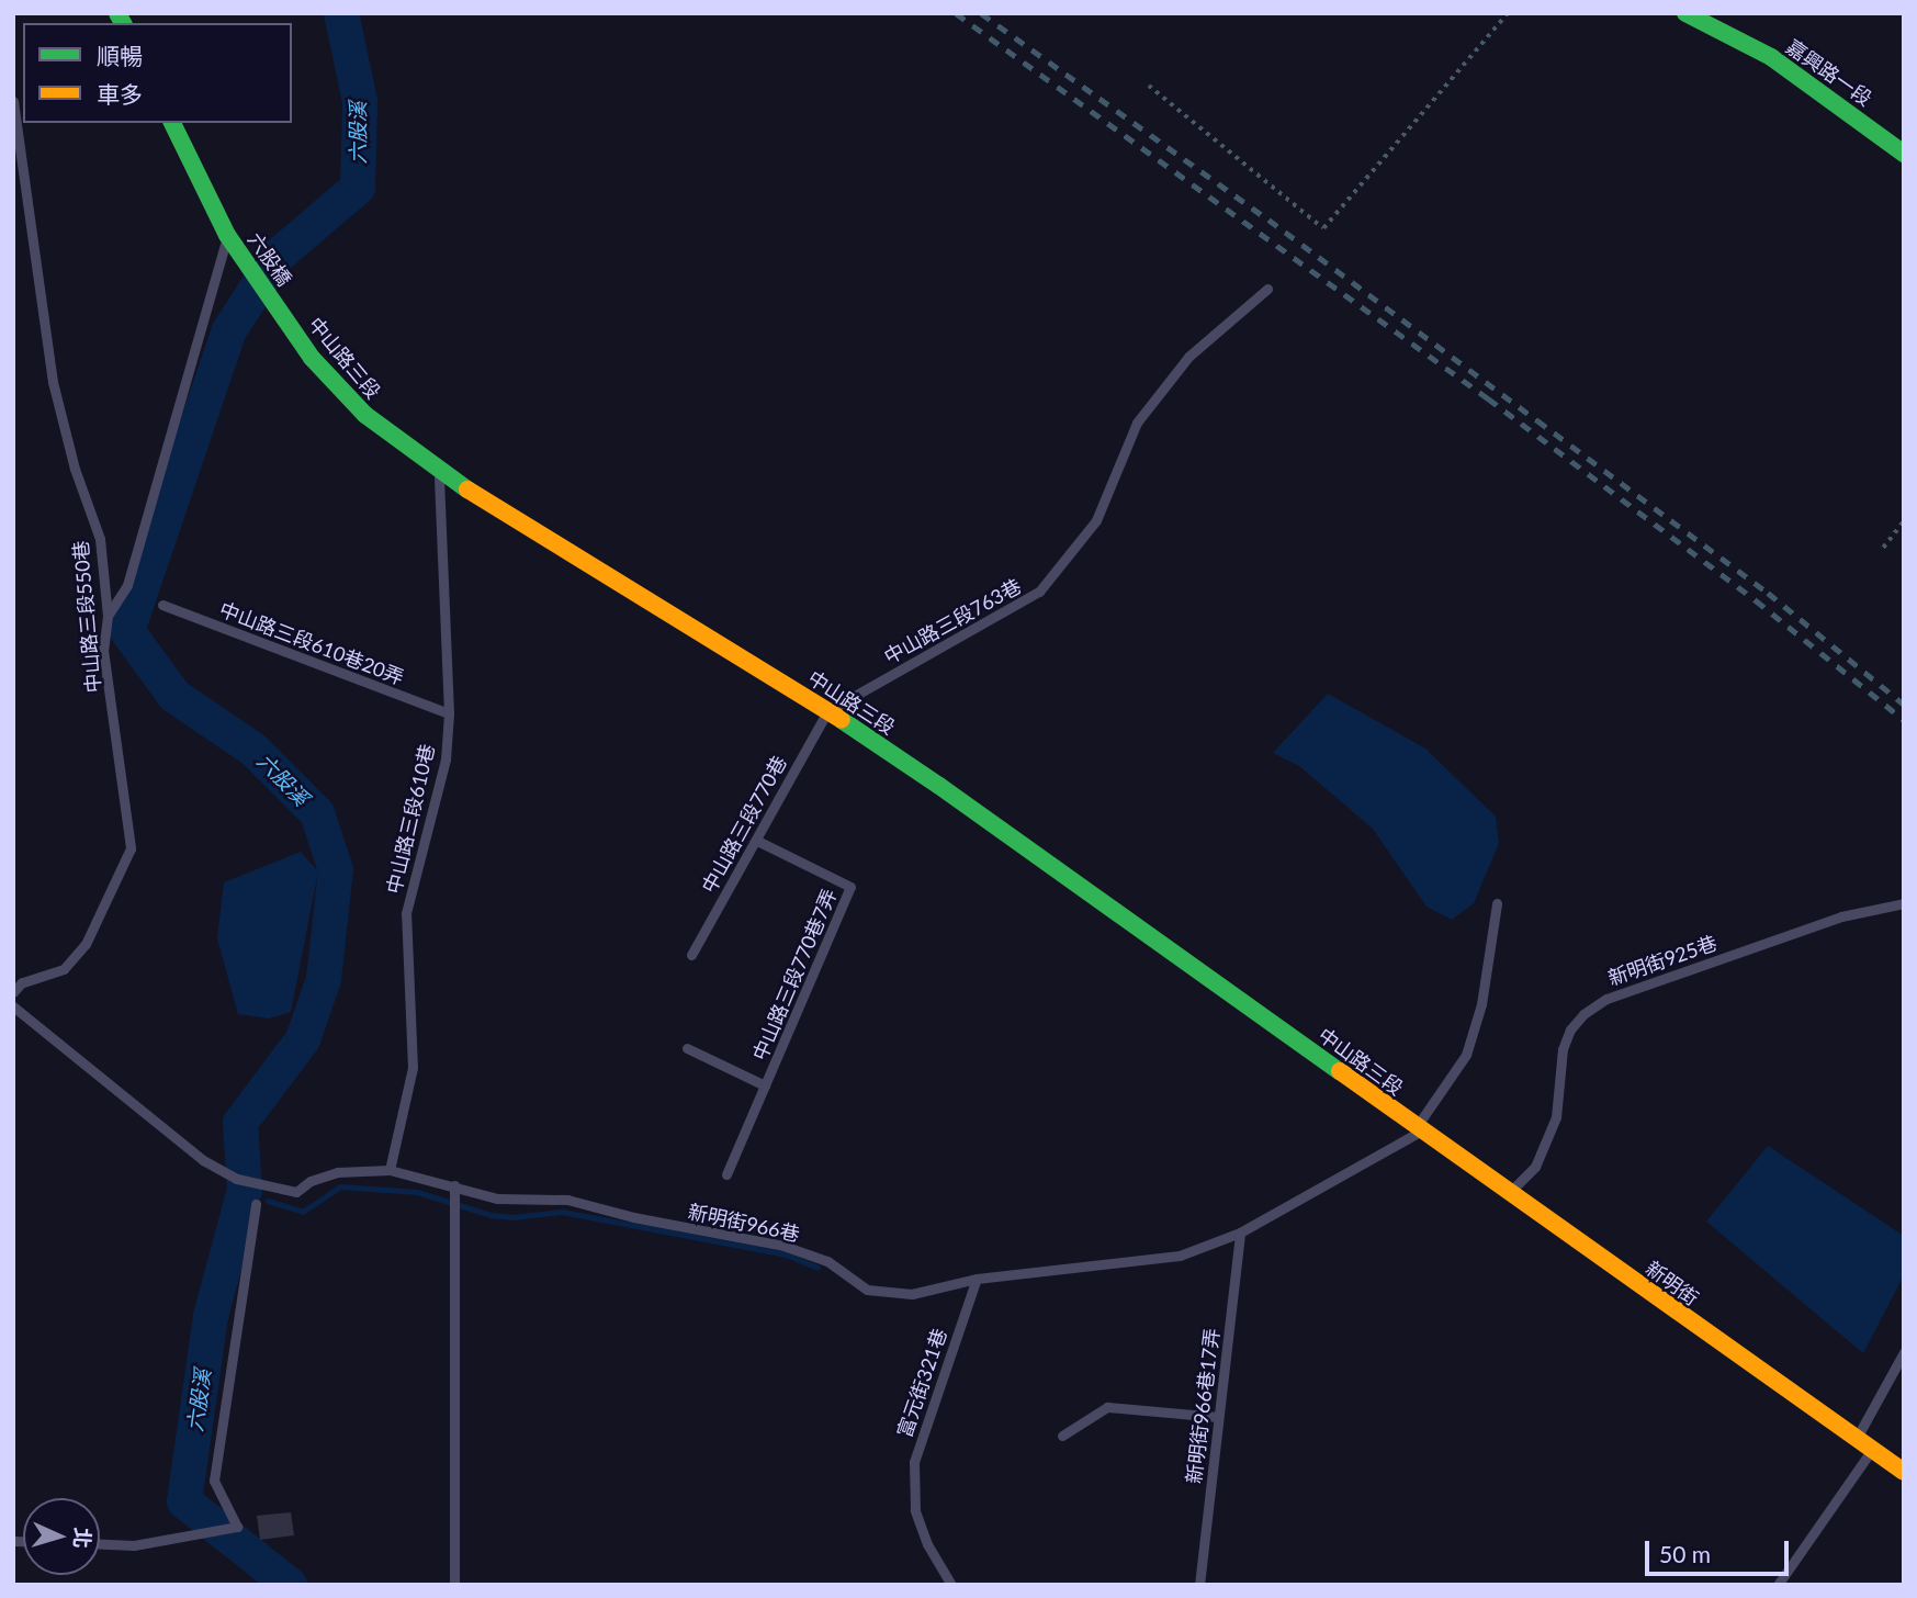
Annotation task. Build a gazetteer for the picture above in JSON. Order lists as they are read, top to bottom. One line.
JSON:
{"streets":{"street":["嘉興路一段","六股橋","中山路三段","新明街"],"lane":["中山路三段550巷","中山路三段763巷","中山路三段610巷20弄","中山路三段610巷","中山路三段770巷","新明街925巷","中山路三段770巷7弄","新明街966巷","富元街321巷","新明街966巷17弄"]},"crossings":[["六股橋","中山路三段"],["中山路三段","中山路三段763巷"],["中山路三段","中山路三段610巷"],["中山路三段","中山路三段770巷"],["中山路三段","新明街966巷"],["中山路三段","新明街"],["中山路三段763巷","中山路三段770巷"],["中山路三段610巷20弄","中山路三段610巷"],["中山路三段610巷","新明街966巷"],["中山路三段770巷","中山路三段770巷7弄"],["新明街925巷","新明街"],["新明街966巷","新明街"],["新明街966巷","富元街321巷"],["新明街966巷","新明街966巷17弄"]],"water":["六股溪"],"legend":["順暢","車多"],"scale_bar":"50 m","north":"right"}
